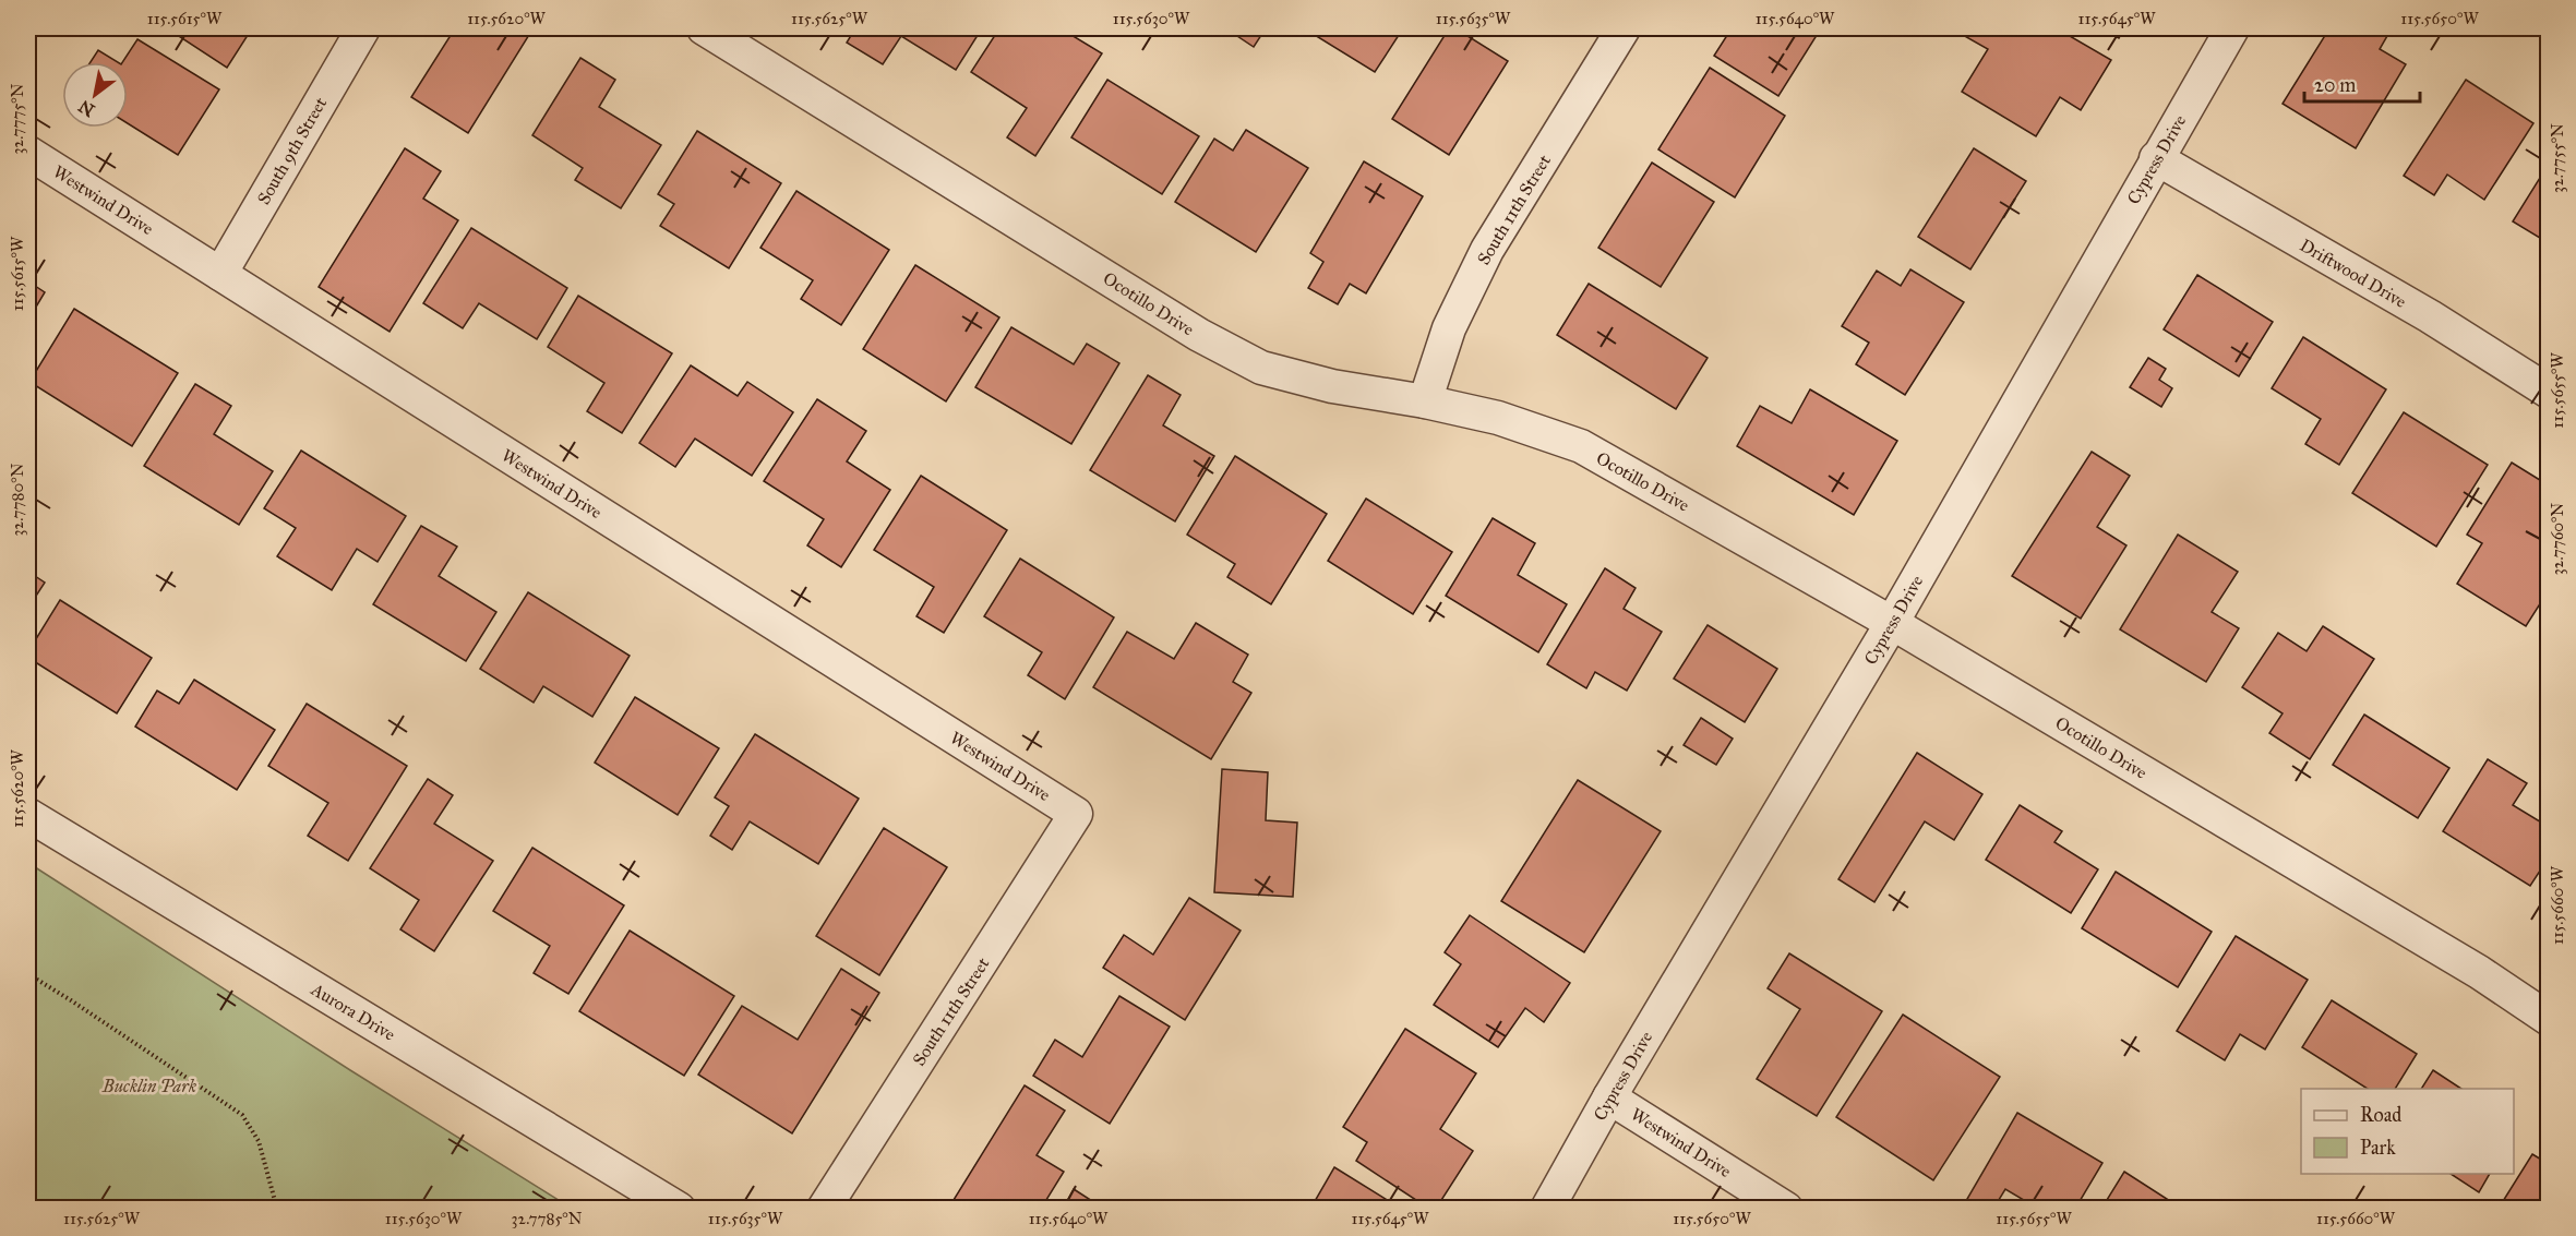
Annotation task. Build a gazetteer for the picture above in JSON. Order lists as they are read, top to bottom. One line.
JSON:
{"streets":{"street":["South 9th Street","Cypress Drive","Westwind Drive","South 11th Street","Driftwood Drive","Ocotillo Drive","Aurora Drive"]},"crossings":[["South 9th Street","Westwind Drive"],["Cypress Drive","Westwind Drive"],["Cypress Drive","Driftwood Drive"],["Cypress Drive","Ocotillo Drive"],["Westwind Drive","South 11th Street"],["South 11th Street","Ocotillo Drive"]],"parks":["Bucklin Park"],"legend":["Road","Park"],"scale_bar":"20 m","north":"bottom left","coordinates":["115.5615°W","115.5620°W","115.5625°W","115.5630°W","115.5635°W","115.5640°W","115.5645°W","115.5650°W","32.7775°N","32.7755°N","115.5655°W","32.7780°N","32.7760°N","115.5660°W","32.7785°N"]}
